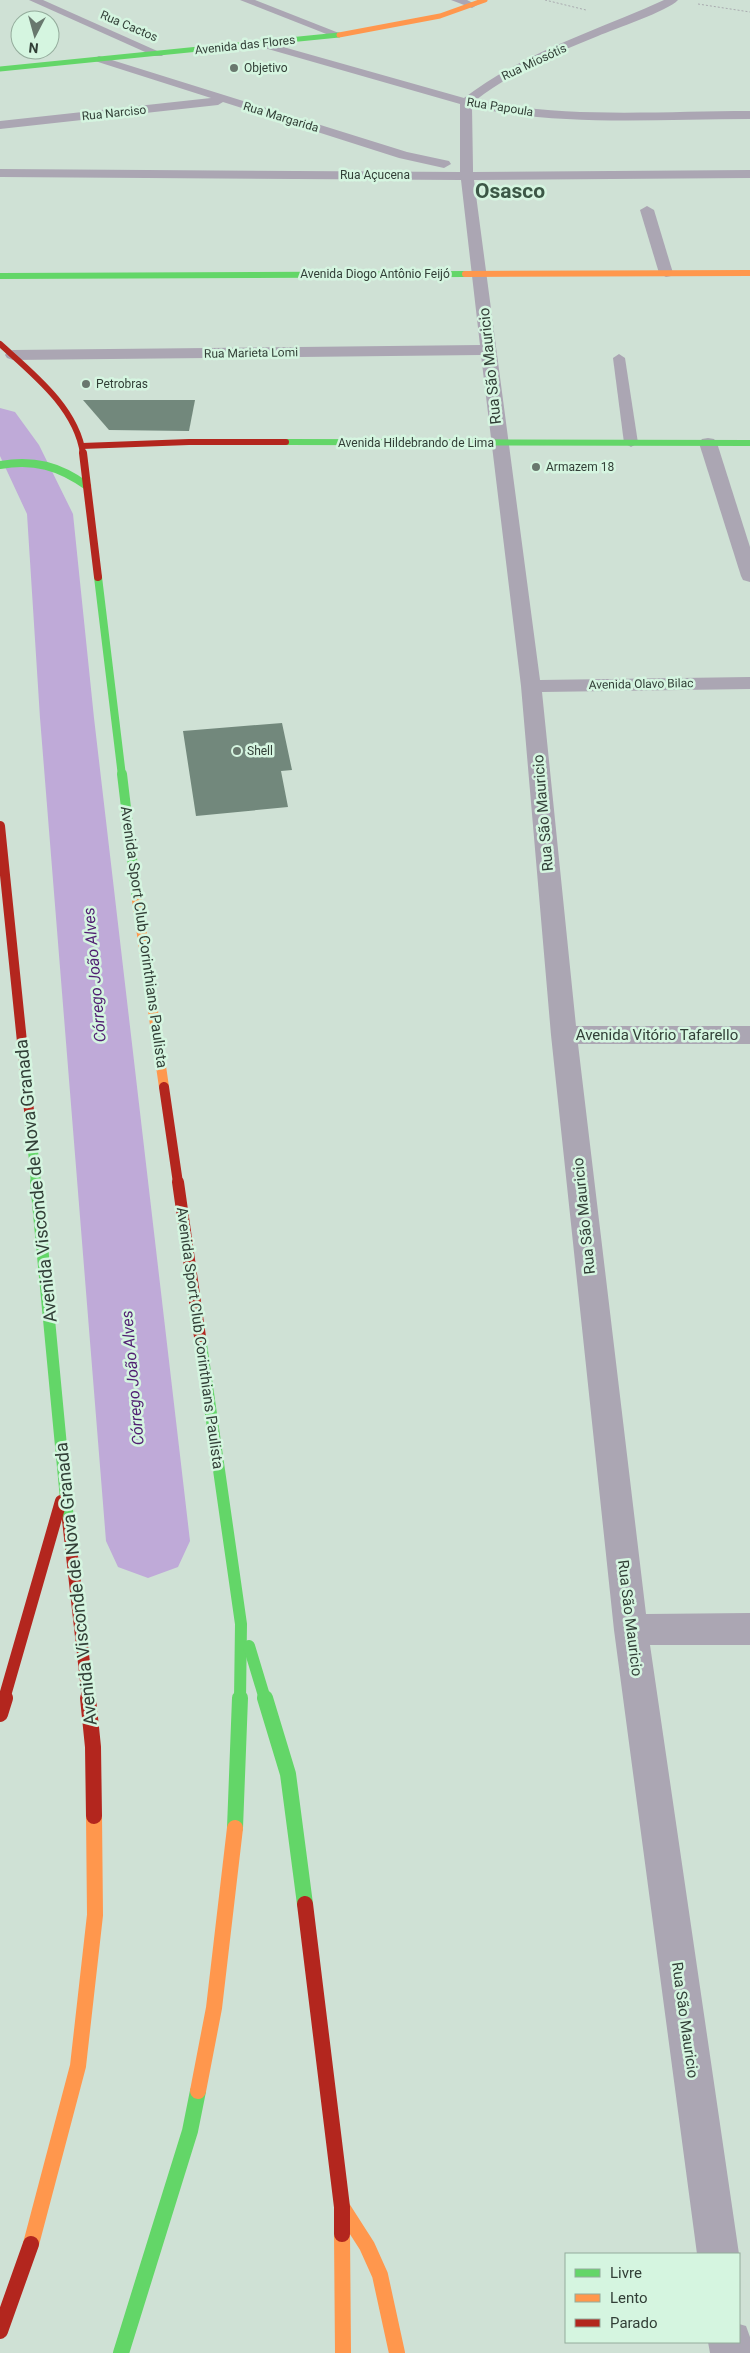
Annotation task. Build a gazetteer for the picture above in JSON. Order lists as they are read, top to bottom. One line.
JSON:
{"streets":{"main road":["Avenida das Flores","Avenida Diogo Antônio Feijó","Avenida Hildebrando de Lima","Avenida Sport Club Corinthians Paulista","Avenida Visconde de Nova Granada"],"street":["Rua Cactos","Rua Miosótis","Rua Papoula","Rua Narciso","Rua Margarida","Rua Açucena","Rua Marieta Lomi","Rua São Mauricio","Avenida Olavo Bilac","Avenida Vitório Tafarello"]},"crossings":[["Rua Cactos","Avenida das Flores"],["Avenida das Flores","Rua Papoula"],["Avenida das Flores","Rua Margarida"],["Rua Miosótis","Rua Papoula"],["Rua Narciso","Rua Margarida"],["Rua Margarida","Rua Açucena"],["Rua Margarida","Rua São Mauricio"],["Rua Açucena","Rua São Mauricio"],["Avenida Diogo Antônio Feijó","Rua São Mauricio"],["Rua Marieta Lomi","Rua São Mauricio"],["Rua Marieta Lomi","Avenida Sport Club Corinthians Paulista"],["Rua São Mauricio","Avenida Hildebrando de Lima"],["Rua São Mauricio","Avenida Olavo Bilac"],["Rua São Mauricio","Avenida Vitório Tafarello"],["Avenida Hildebrando de Lima","Avenida Sport Club Corinthians Paulista"]],"districts":["Osasco"],"water":["Córrego João Alves"],"places":["Objetivo","Petrobras","Armazem 18","Shell"],"legend":["Livre","Lento","Parado"],"north":"bottom"}
